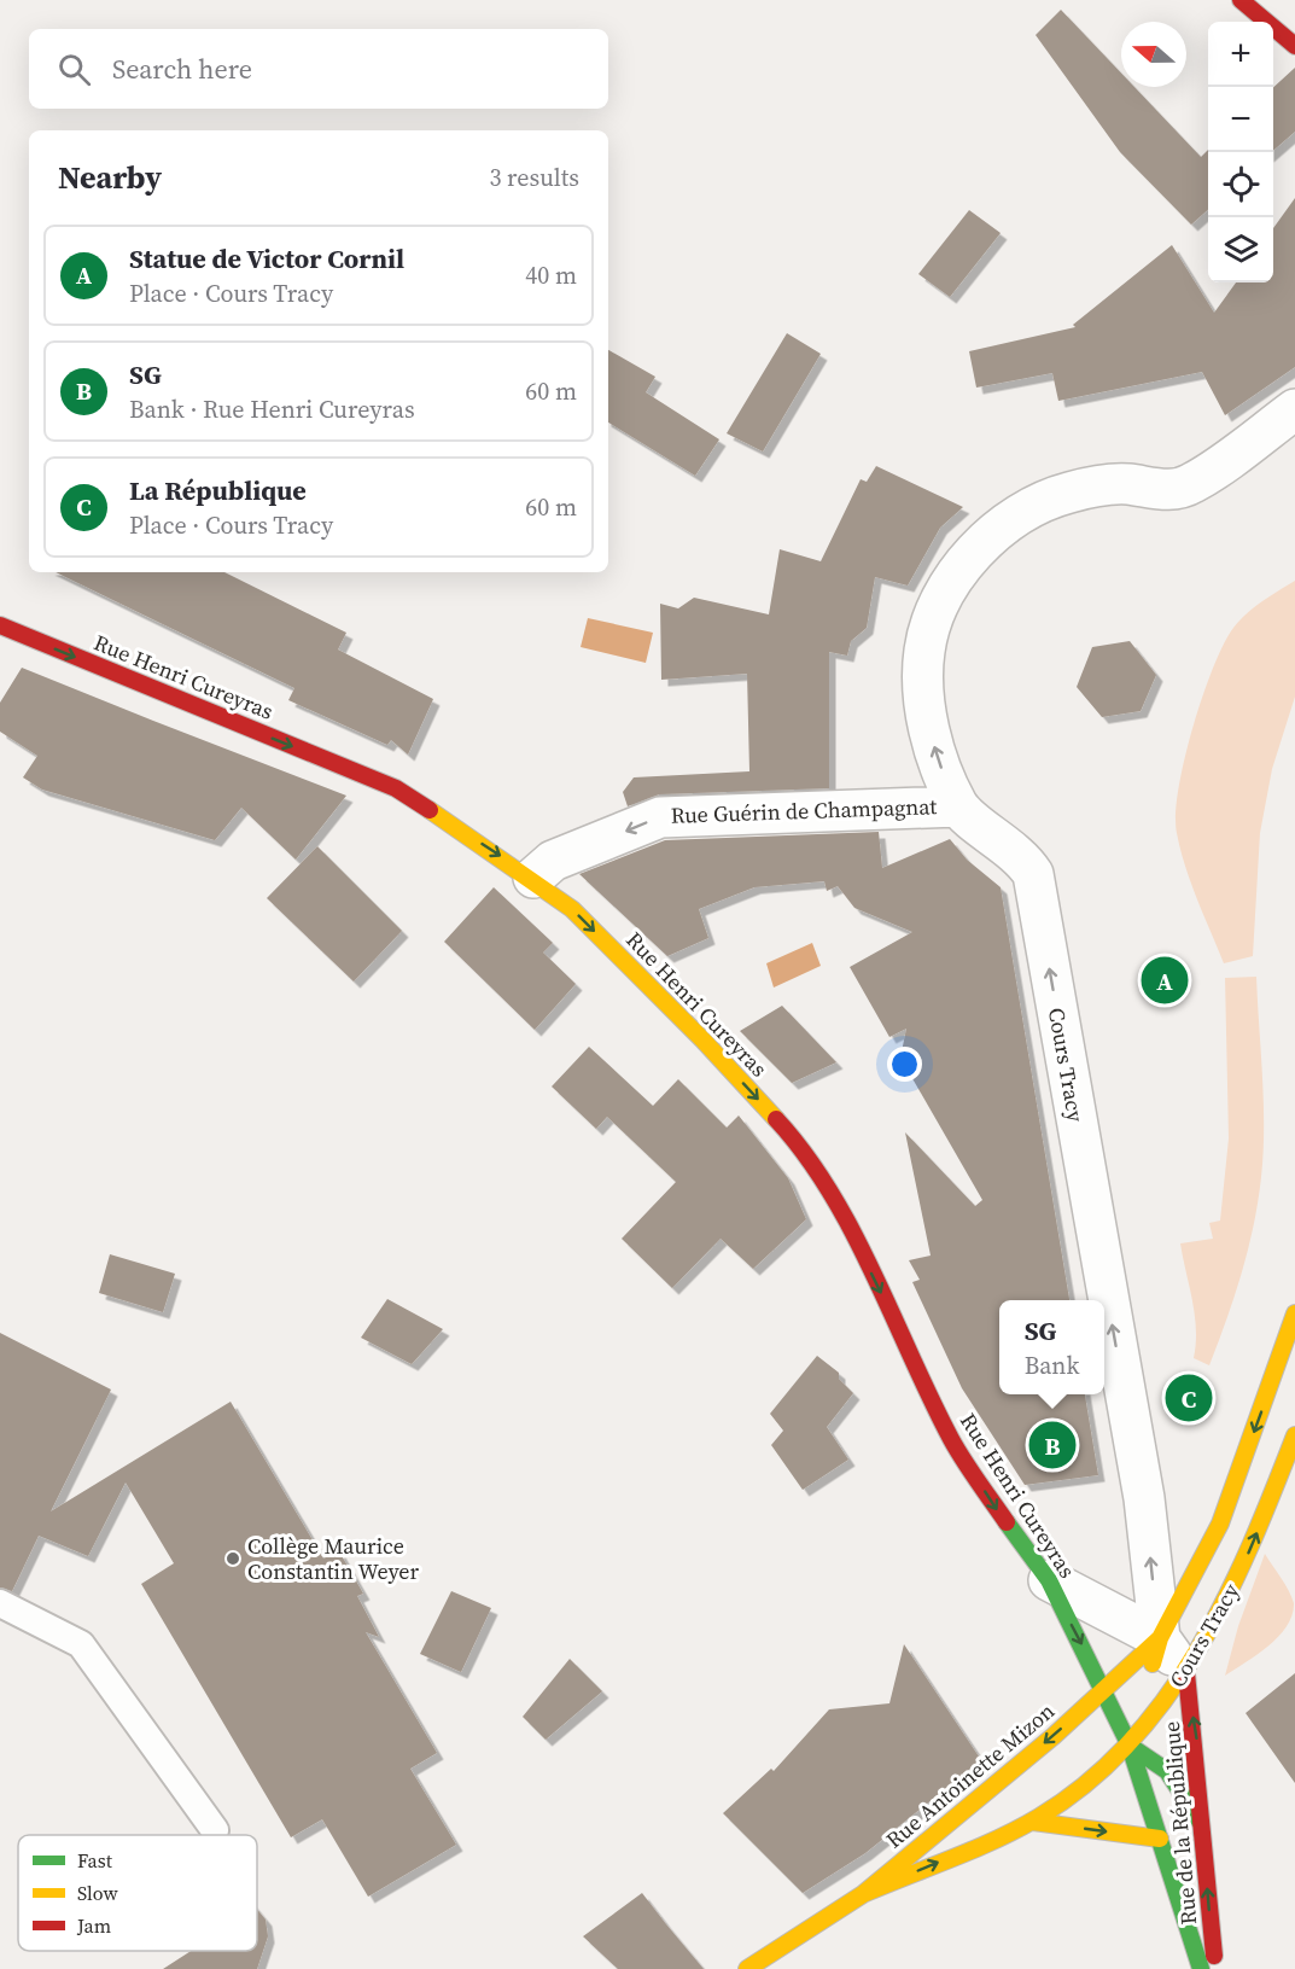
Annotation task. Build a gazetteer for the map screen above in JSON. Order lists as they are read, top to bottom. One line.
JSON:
{"streets":{"main road":["Rue Henri Cureyras","Cours Tracy","Rue Antoinette Mizon","Rue de la République"],"street":["Rue Guérin de Champagnat"]},"crossings":[["Rue Henri Cureyras","Rue Guérin de Champagnat"],["Rue Henri Cureyras","Cours Tracy"],["Rue Henri Cureyras","Rue Antoinette Mizon"],["Rue Henri Cureyras","Rue de la République"],["Rue Guérin de Champagnat","Cours Tracy"],["Cours Tracy","Rue Antoinette Mizon"],["Cours Tracy","Rue de la République"],["Rue Antoinette Mizon","Rue de la République"]],"one_way":["Rue Henri Cureyras","Rue Guérin de Champagnat"],"places":["Collège Maurice Constantin Weyer"],"legend":["Fast","Slow","Jam"],"north":"left","page":{"map_buttons":["+","−"],"search":"Search here","heading":["Nearby","3 results"],"list":[{"mark":"A","name":"Statue de Victor Cornil","note":"Place · Cours Tracy","value":"40 m"},{"mark":"B","name":"SG","note":"Bank · Rue Henri Cureyras","value":"60 m"},{"mark":"C","name":"La République","note":"Place · Cours Tracy","value":"60 m"}],"pins":["A","C","B"],"popup":["SG","Bank"]}}
